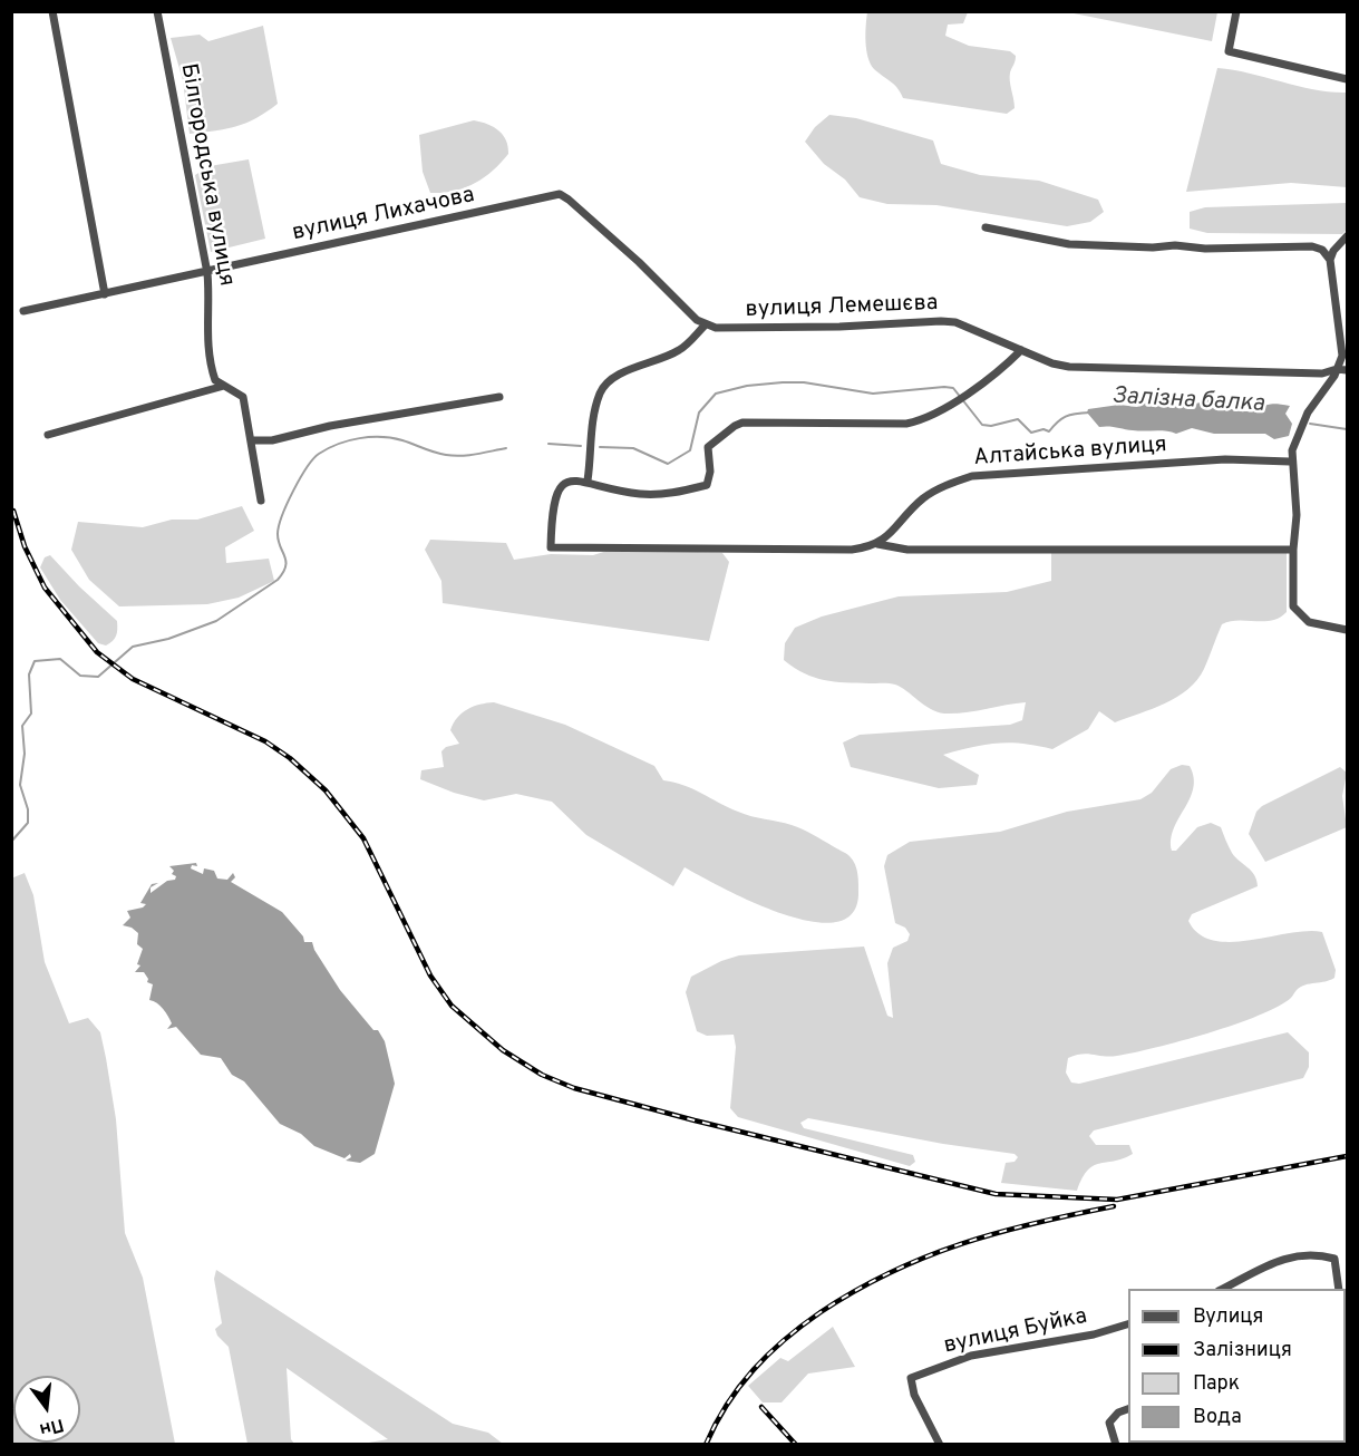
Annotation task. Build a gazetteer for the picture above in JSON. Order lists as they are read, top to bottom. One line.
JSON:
{"streets":{"street":["Білгородська вулиця","вулиця Лихачова","вулиця Лемешєва","Алтайська вулиця","вулиця Буйка"]},"crossings":[["Білгородська вулиця","вулиця Лихачова"],["вулиця Лихачова","вулиця Лемешєва"]],"water":["Залізна балка"],"legend":["Вулиця","Залізниця","Парк","Вода"],"north":"bottom"}
